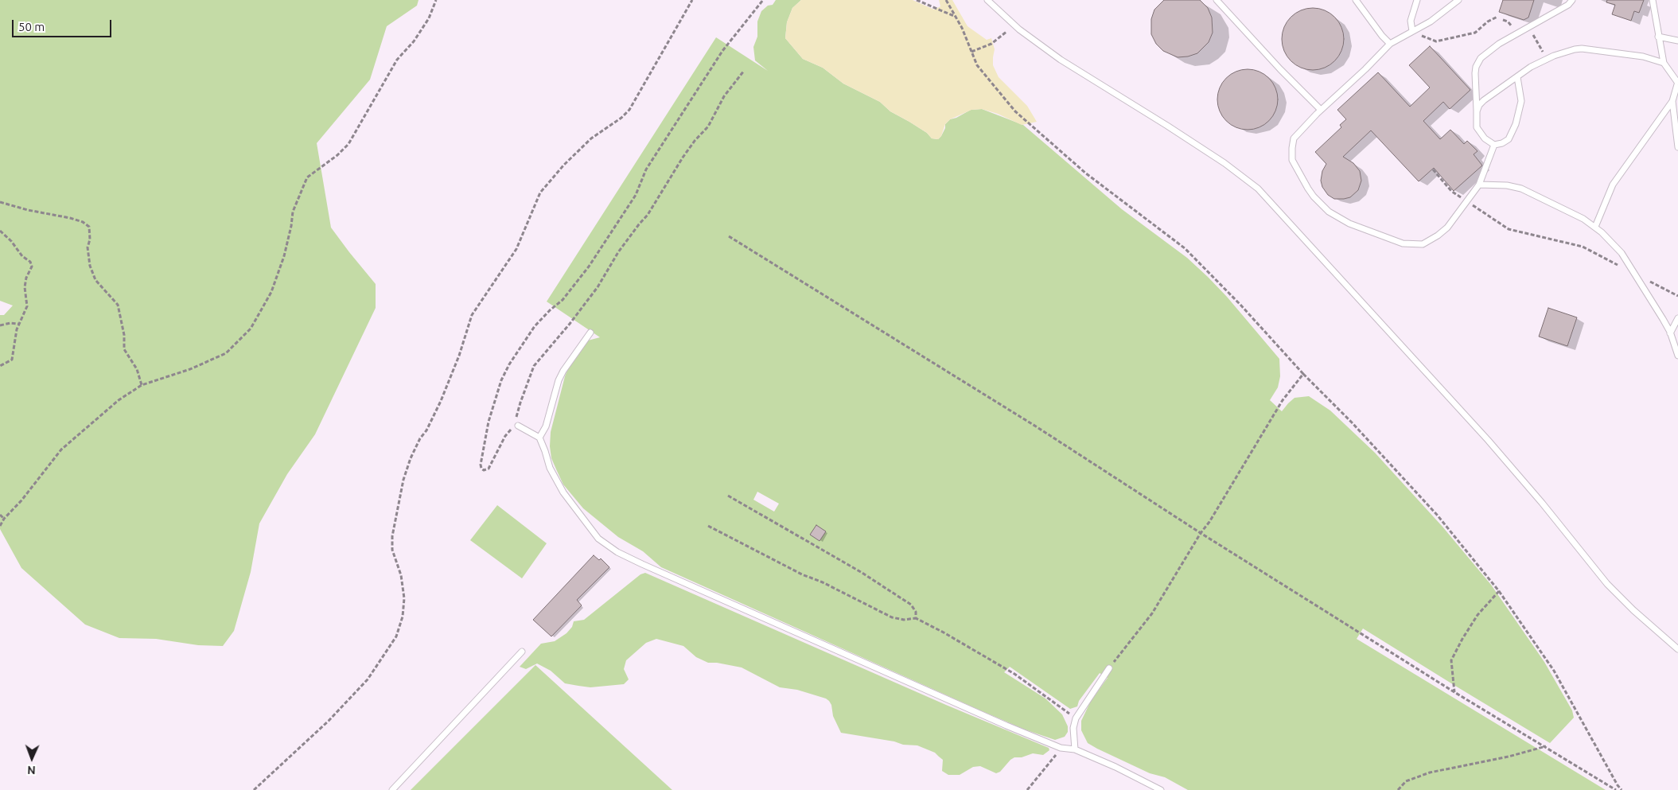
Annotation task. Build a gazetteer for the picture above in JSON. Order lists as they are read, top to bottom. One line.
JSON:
{"scale_bar":"50 m","north":"bottom"}
